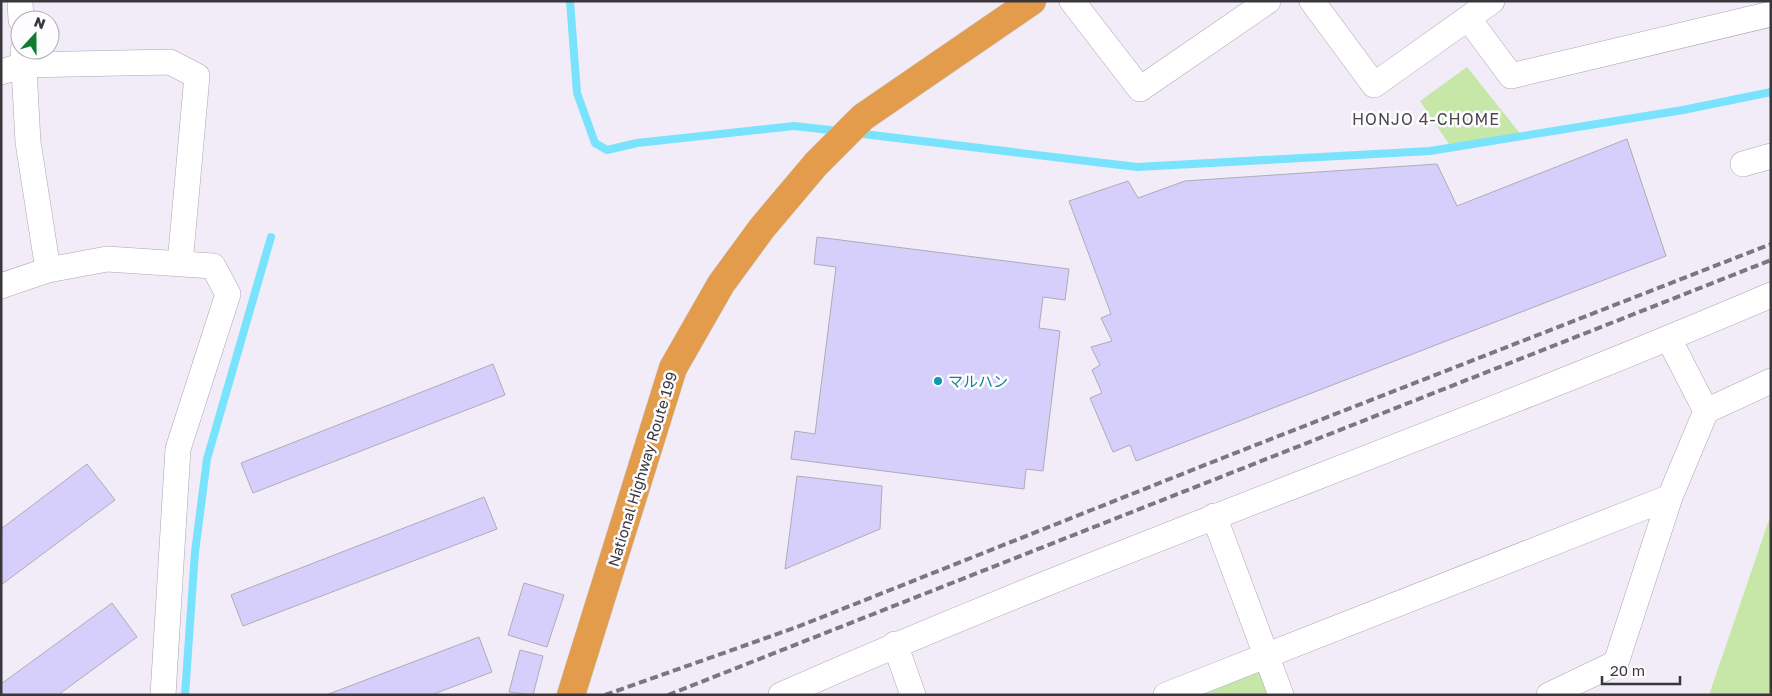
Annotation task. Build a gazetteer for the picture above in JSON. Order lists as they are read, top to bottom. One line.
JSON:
{"streets":{"highway":["National Highway Route 199"]},"districts":["HONJO 4-CHOME"],"places":["マルハン"],"scale_bar":"20 m","north":"top"}
